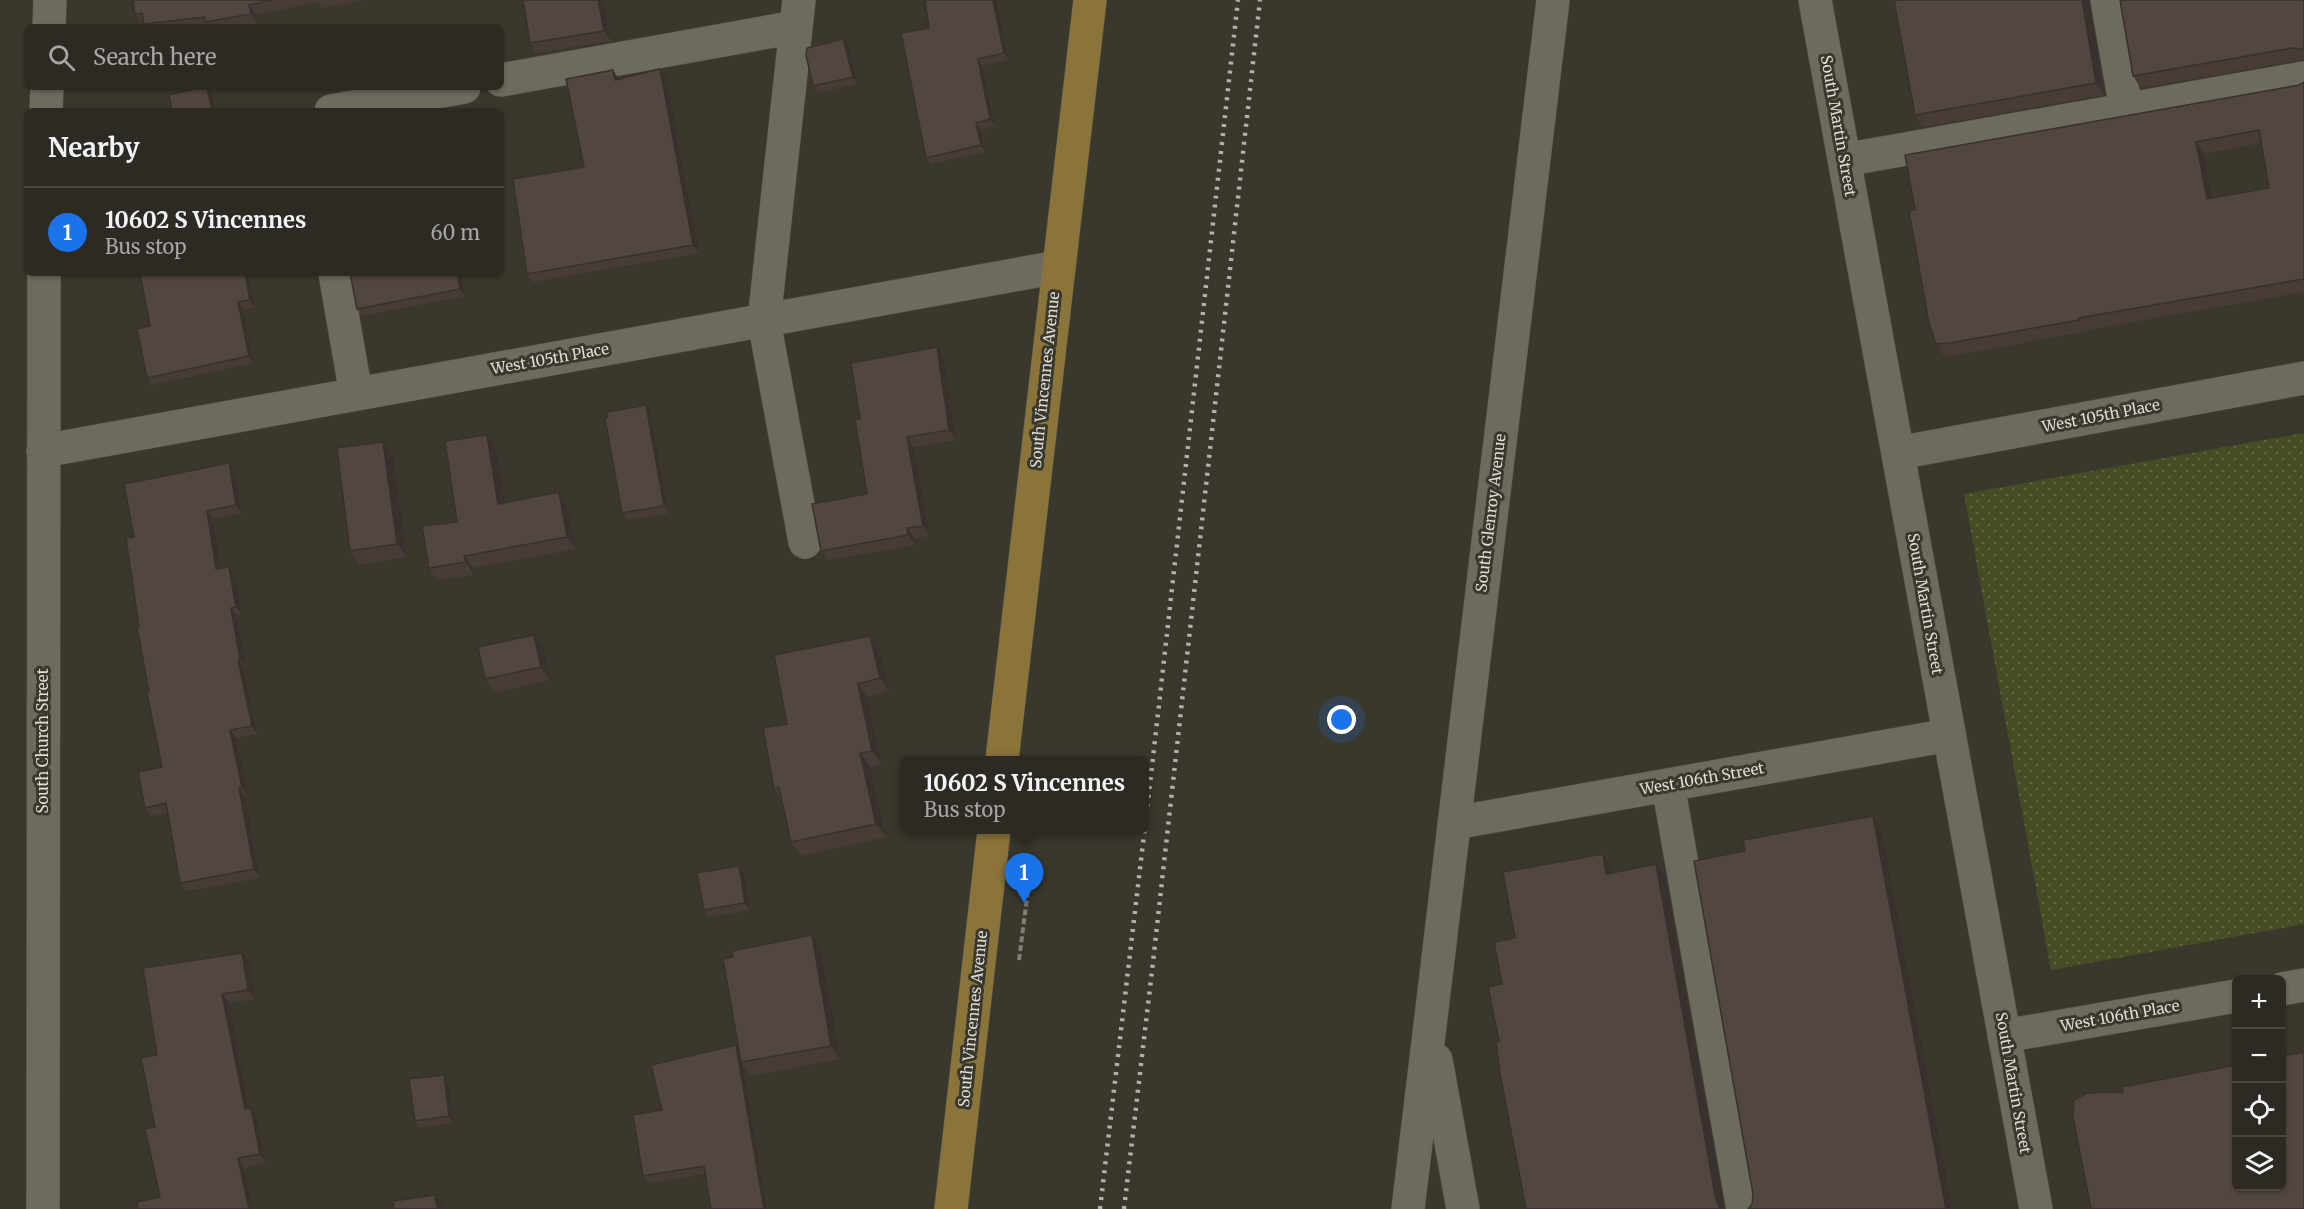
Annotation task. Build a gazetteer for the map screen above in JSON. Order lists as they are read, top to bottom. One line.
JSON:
{"streets":{"main road":["South Vincennes Avenue"],"street":["South Martin Street","West 105th Place","South Glenroy Avenue","South Church Street","West 106th Street","West 106th Place"]},"crossings":[["South Martin Street","West 105th Place"],["South Martin Street","West 106th Street"],["South Martin Street","West 106th Place"],["West 105th Place","South Vincennes Avenue"],["West 105th Place","South Church Street"],["South Glenroy Avenue","West 106th Street"]],"page":{"search":"Search here","heading":"Nearby","list":[{"mark":"1","name":"10602 S Vincennes","note":"Bus stop","value":"60 m"}],"popup":["10602 S Vincennes","Bus stop"],"pins":"1","map_buttons":["+","−"]}}
